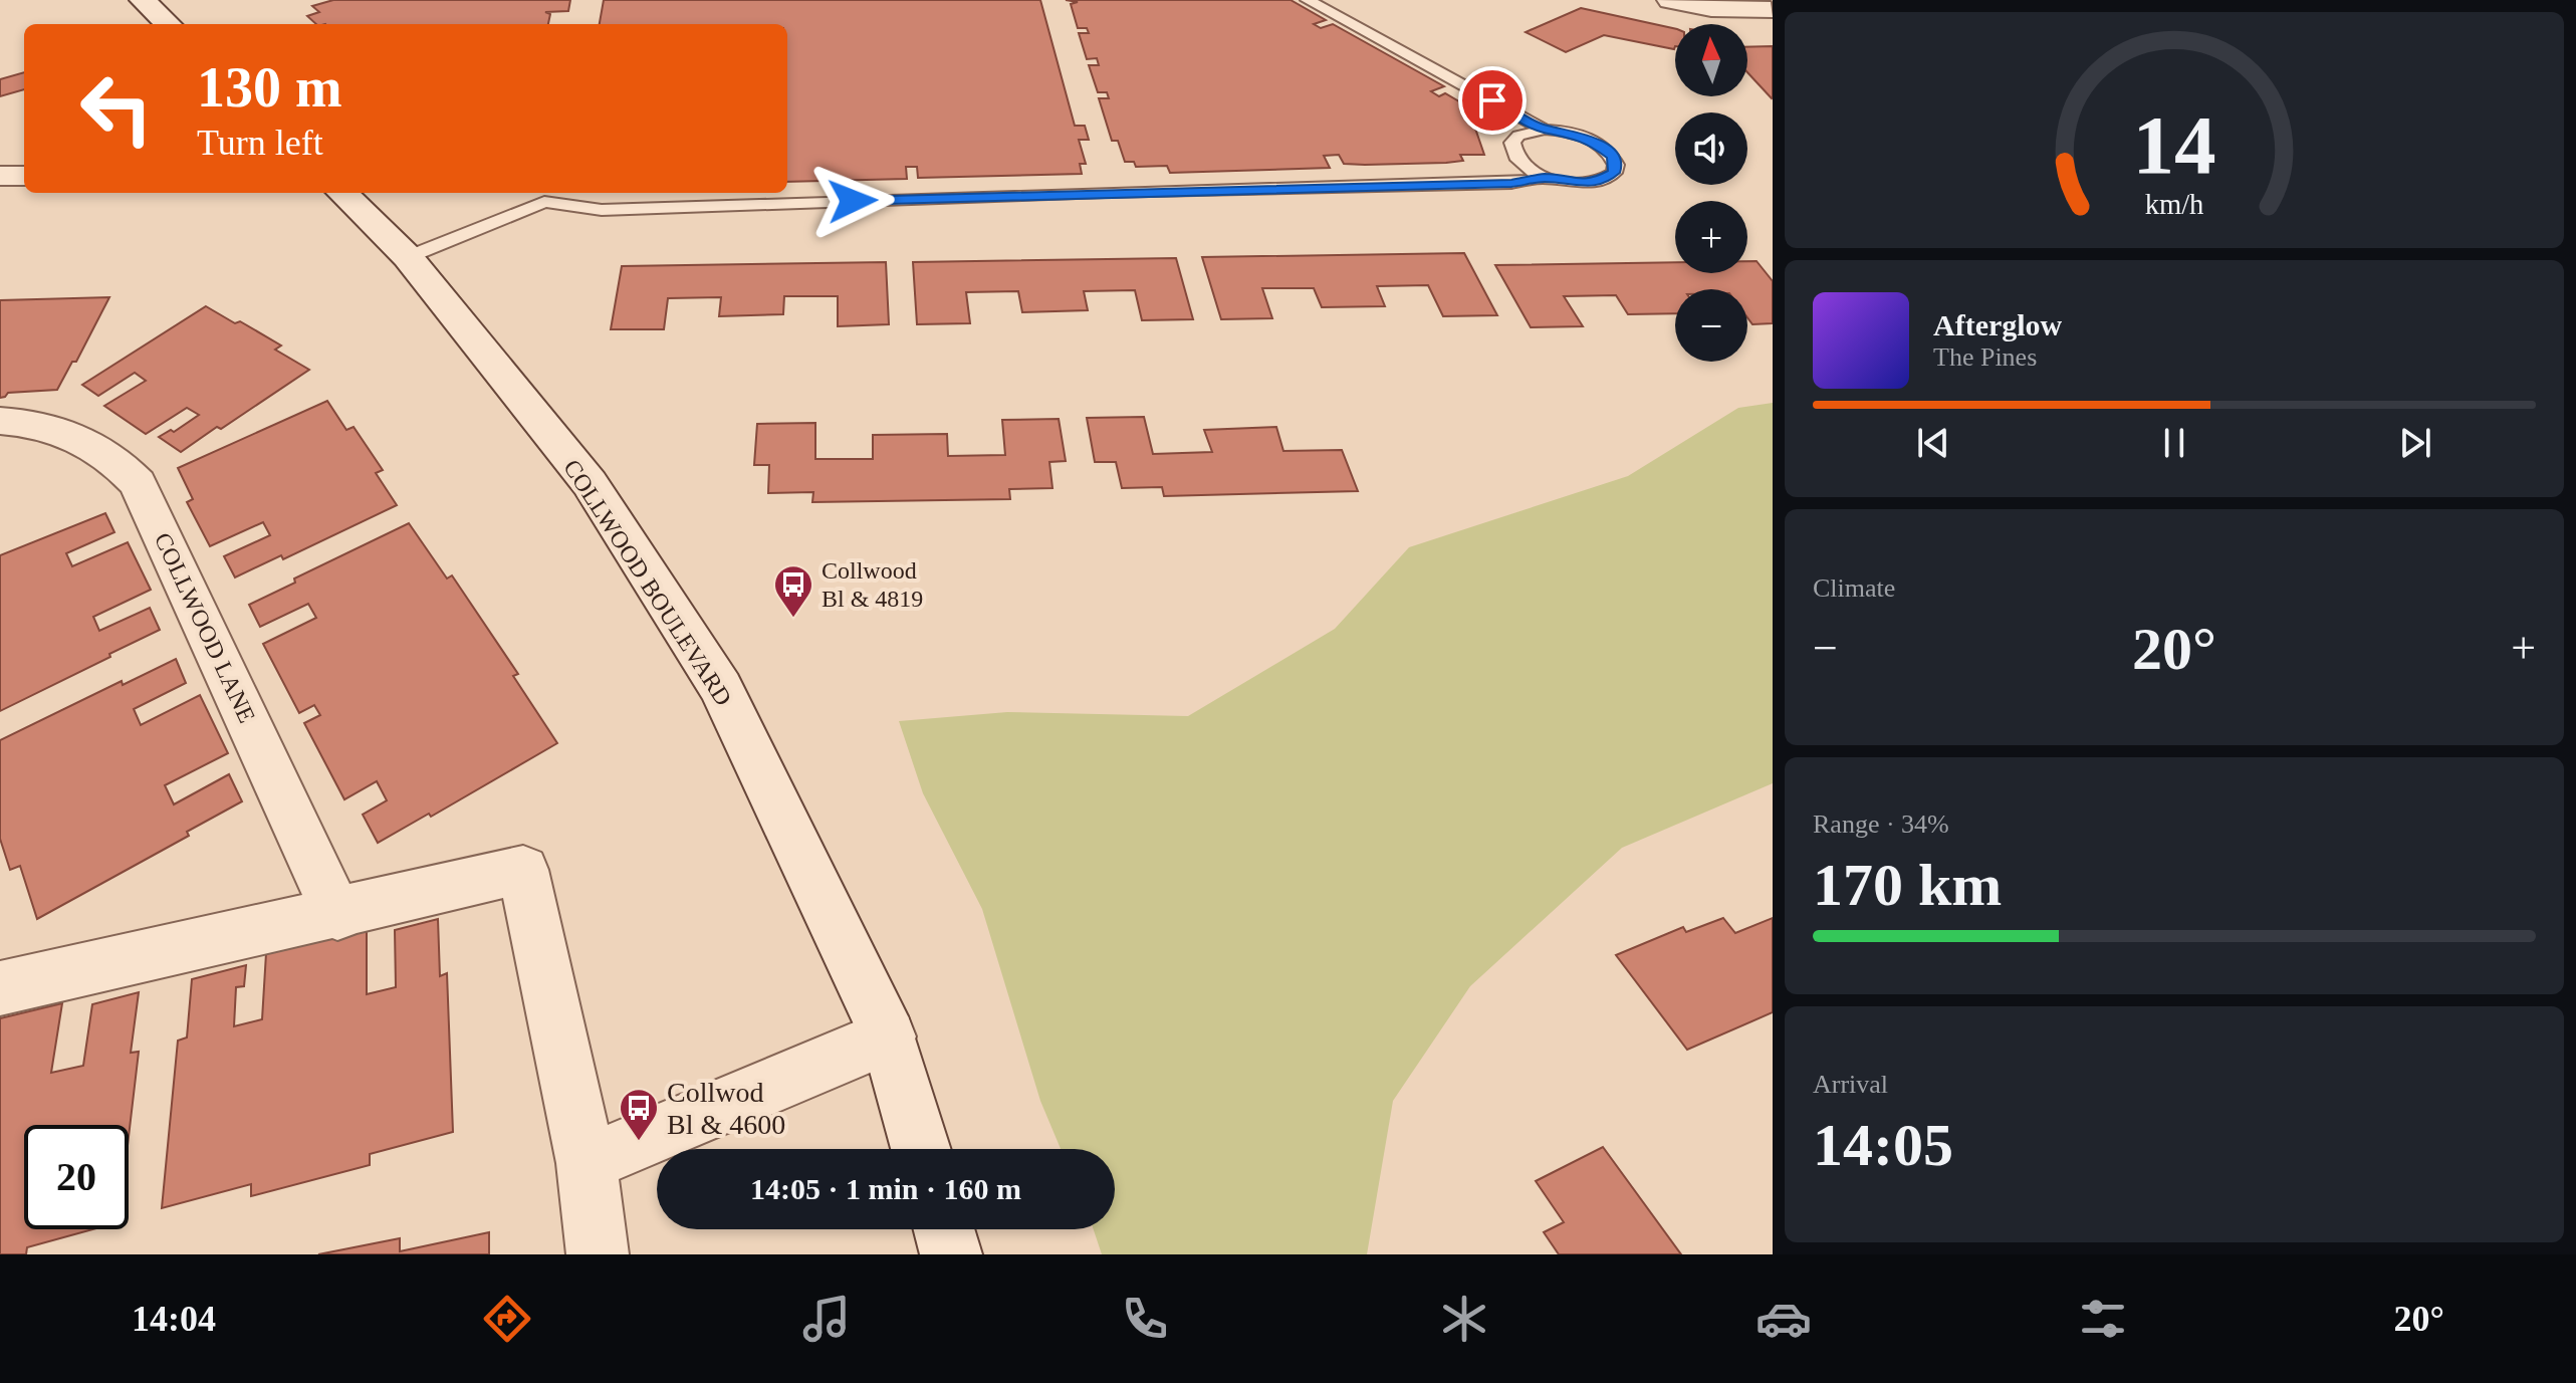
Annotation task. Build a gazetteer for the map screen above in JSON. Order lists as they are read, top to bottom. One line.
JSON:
{"streets":{"street":["COLLWOOD BOULEVARD","COLLWOOD LANE"]},"places":{"bus stop":["Collwood Bl & 4819","Collwod Bl & 4600"]},"north":"top","page":{"map_buttons":["+","−"],"turn":["130 m","Turn left"],"song":["Afterglow","The Pines"],"tile":["Climate",["Range · 34%","170 km"],["Arrival","14:05"]],"heat":["−","20°","+"],"limit":"20","trip":"14:05 · 1 min · 160 m","tabs":["14:04","20°"],"gauge":["14","km/h"]}}
